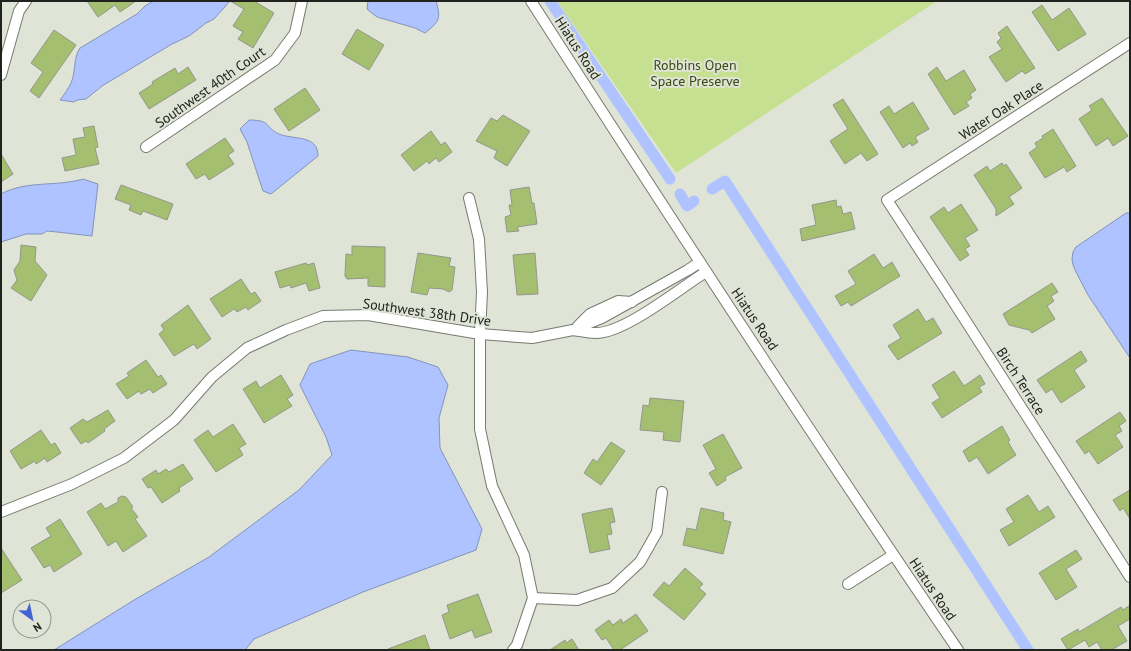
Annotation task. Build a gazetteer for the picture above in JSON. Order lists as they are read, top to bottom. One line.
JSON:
{"streets":{"street":["Hiatus Road","Southwest 40th Court","Water Oak Place","Southwest 38th Drive","Birch Terrace"]},"crossings":[["Hiatus Road","Southwest 38th Drive"],["Water Oak Place","Birch Terrace"]],"parks":["Robbins Open Space Preserve"],"north":"bottom right"}
